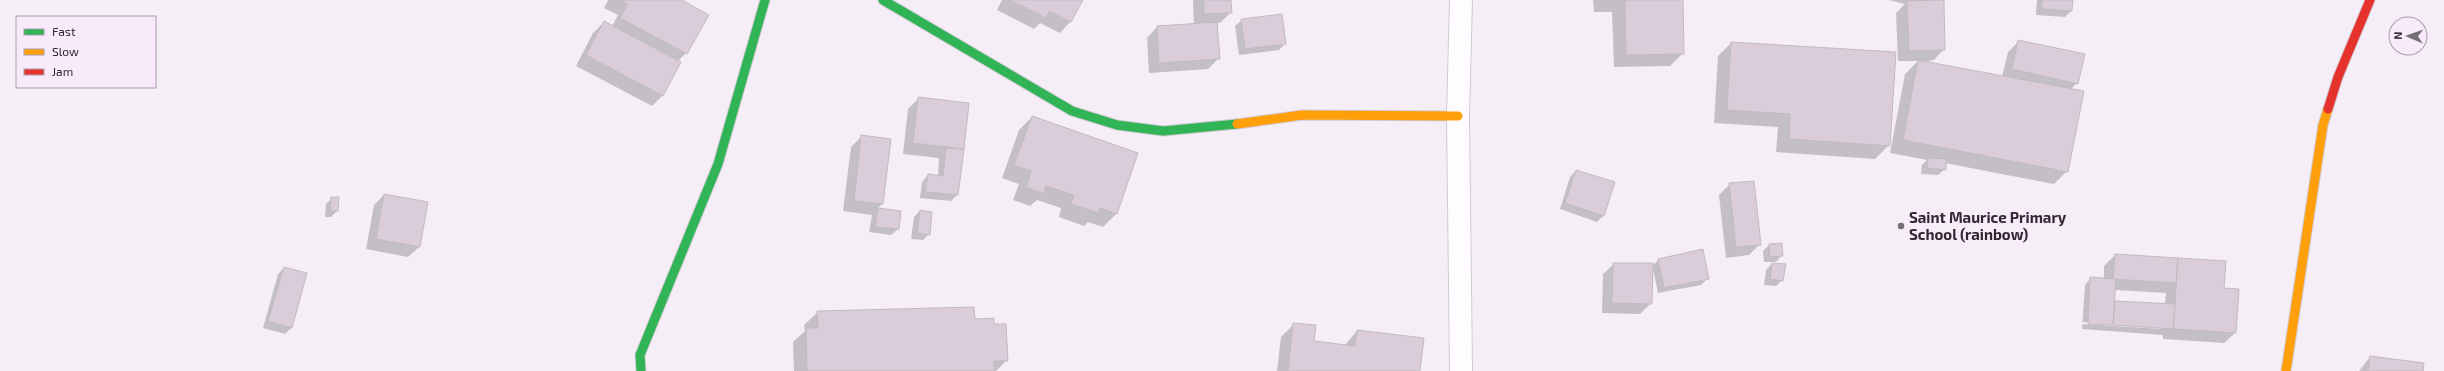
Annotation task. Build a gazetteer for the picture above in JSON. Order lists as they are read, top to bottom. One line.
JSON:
{"places":["Saint Maurice Primary School (rainbow)"],"legend":["Fast","Slow","Jam"],"north":"left"}
